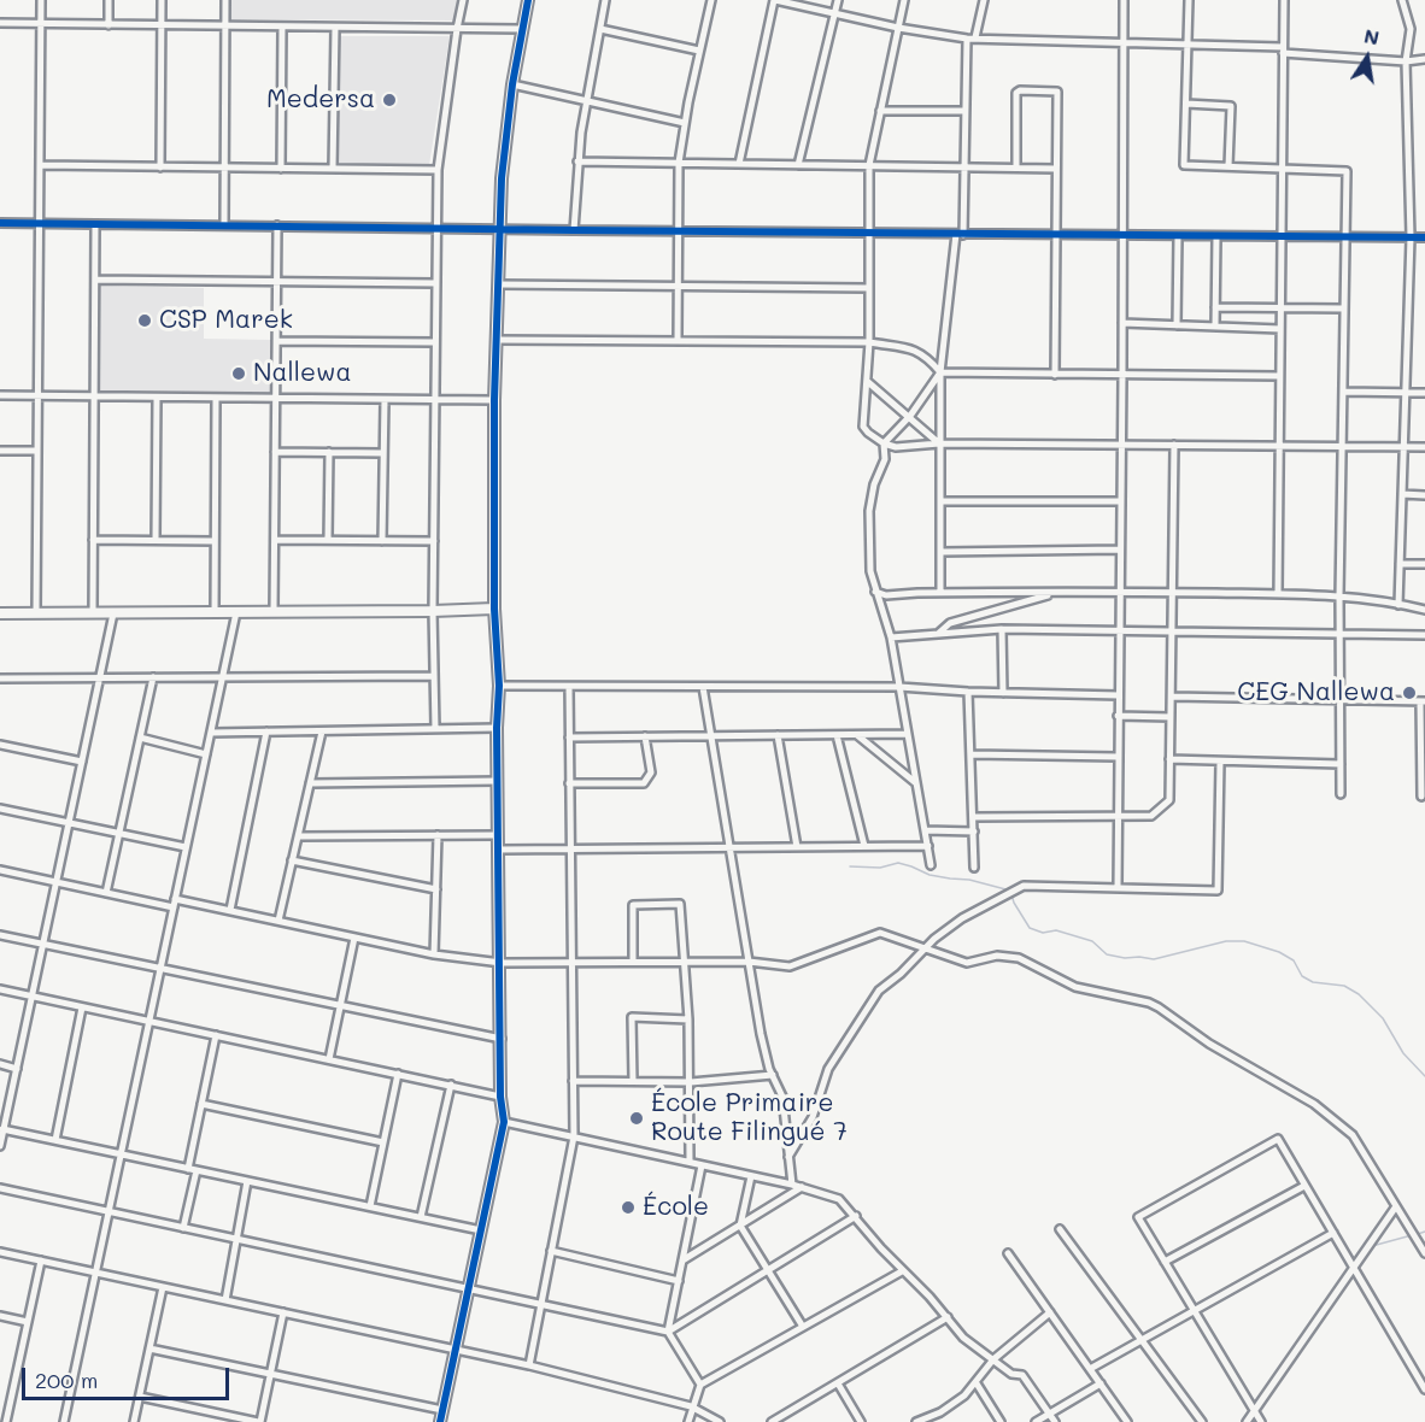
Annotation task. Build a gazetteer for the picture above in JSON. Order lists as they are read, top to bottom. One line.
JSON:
{"places":["Medersa","CSP Marek","Nallewa","CEG Nallewa","École Primaire Route Filingué 7","École"],"scale_bar":"200 m","north":"top"}
